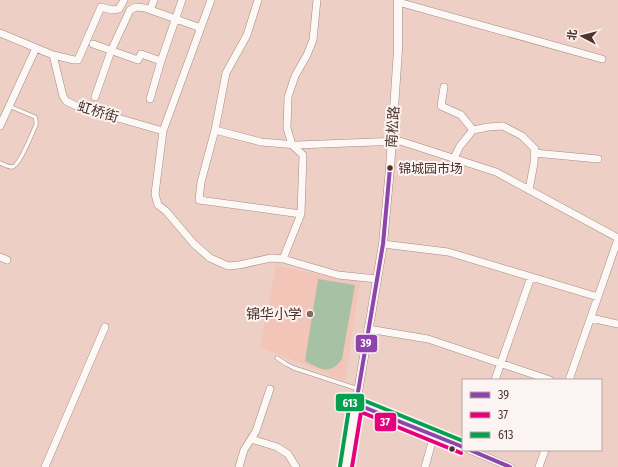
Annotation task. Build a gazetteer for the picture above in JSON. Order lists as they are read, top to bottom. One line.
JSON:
{"streets":{"street":["虹桥街","南松路"]},"places":["锦城园市场","锦华小学"],"lines":["transit line 39","transit line 613","transit line 37"],"legend":["39","37","613"],"north":"left"}
